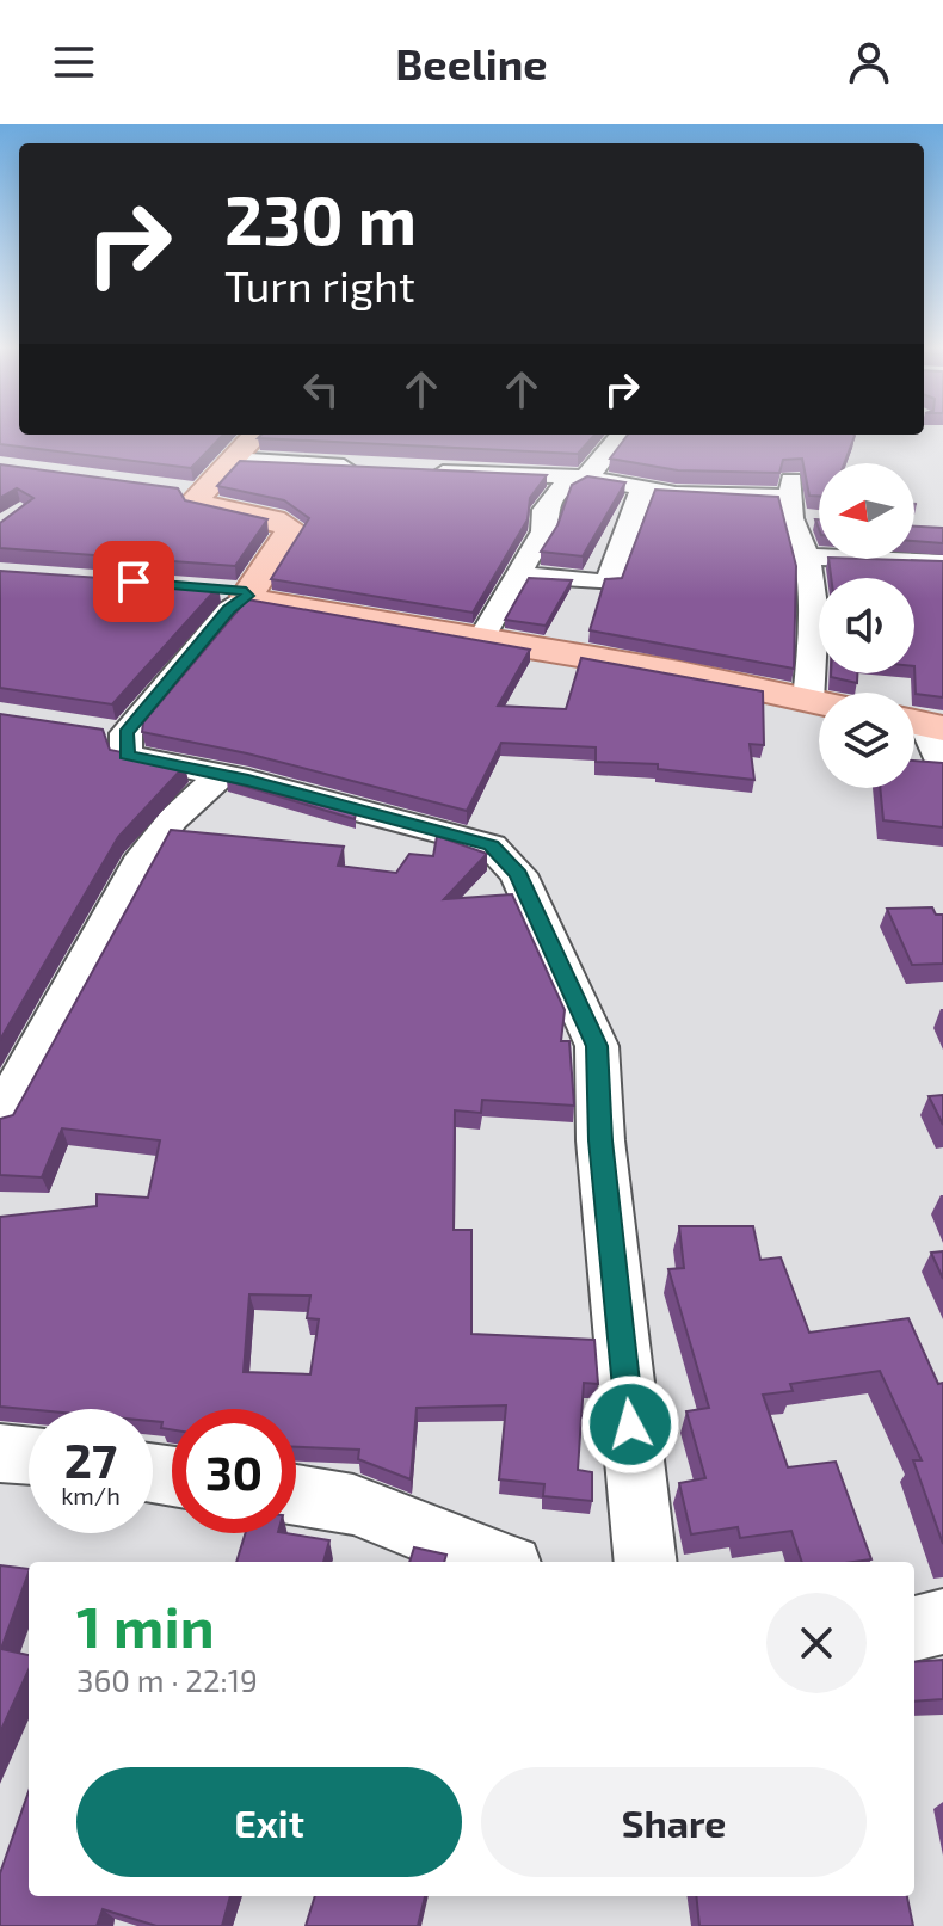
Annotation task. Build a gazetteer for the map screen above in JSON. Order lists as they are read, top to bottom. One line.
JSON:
{"north":"left","page":{"header":"Beeline","turn":["230 m","Turn right"],"speed":"27 km/h","limit":"30","heading":["1 min","360 m · 22:19"],"buttons":["Exit","Share"]}}
